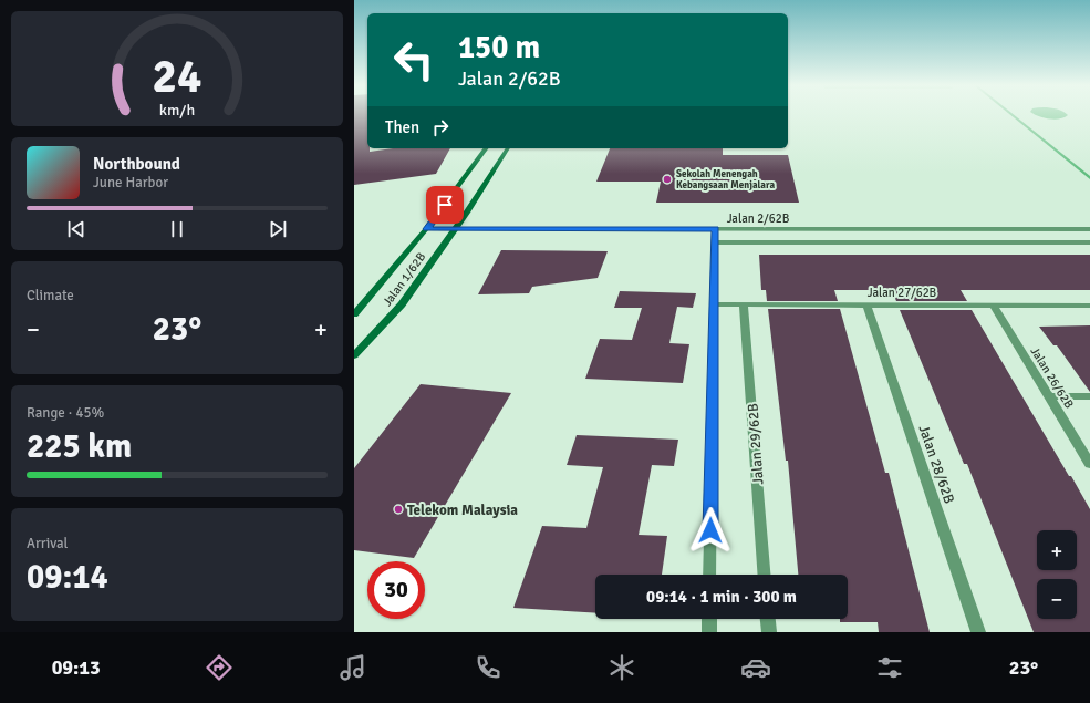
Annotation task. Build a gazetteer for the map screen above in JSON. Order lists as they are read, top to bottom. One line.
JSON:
{"streets":{"main road":["Jalan 1/62B"],"street":["Jalan 2/62B","Jalan 27/62B","Jalan 26/62B","Jalan 29/62B","Jalan 28/62B"]},"crossings":[["Jalan 2/62B","Jalan 1/62B"],["Jalan 27/62B","Jalan 26/62B"],["Jalan 27/62B","Jalan 29/62B"],["Jalan 27/62B","Jalan 28/62B"]],"places":["Sekolah Menengah Kebangsaan Menjalara","Telekom Malaysia"],"page":{"turn":["150 m","Jalan 2/62B"],"then":"Then","song":["Northbound","June Harbor"],"tile":["Climate",["Range · 45%","225 km"],["Arrival","09:14"]],"heat":["−","23°","+"],"map_buttons":["+","−"],"limit":"30","trip":"09:14 · 1 min · 300 m","tabs":["09:13","23°"],"gauge":["24","km/h"]}}
